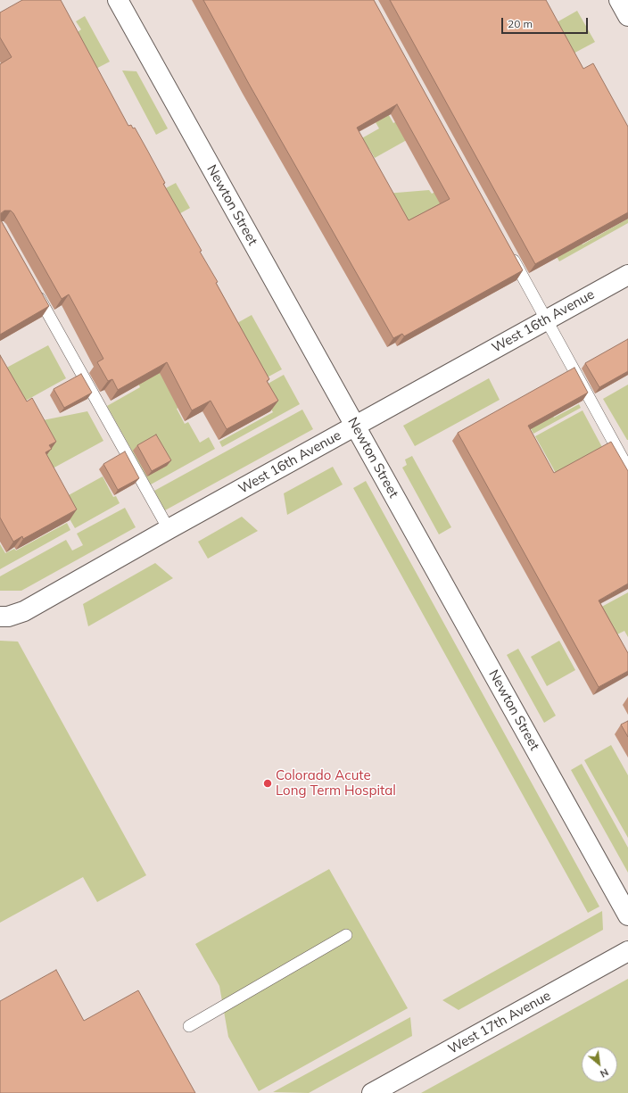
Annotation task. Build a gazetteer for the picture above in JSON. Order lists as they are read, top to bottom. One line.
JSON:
{"streets":{"street":["Newton Street","West 16th Avenue","West 17th Avenue"]},"crossings":[["Newton Street","West 16th Avenue"]],"places":["Colorado Acute Long Term Hospital"],"scale_bar":"20 m","north":"bottom right"}
